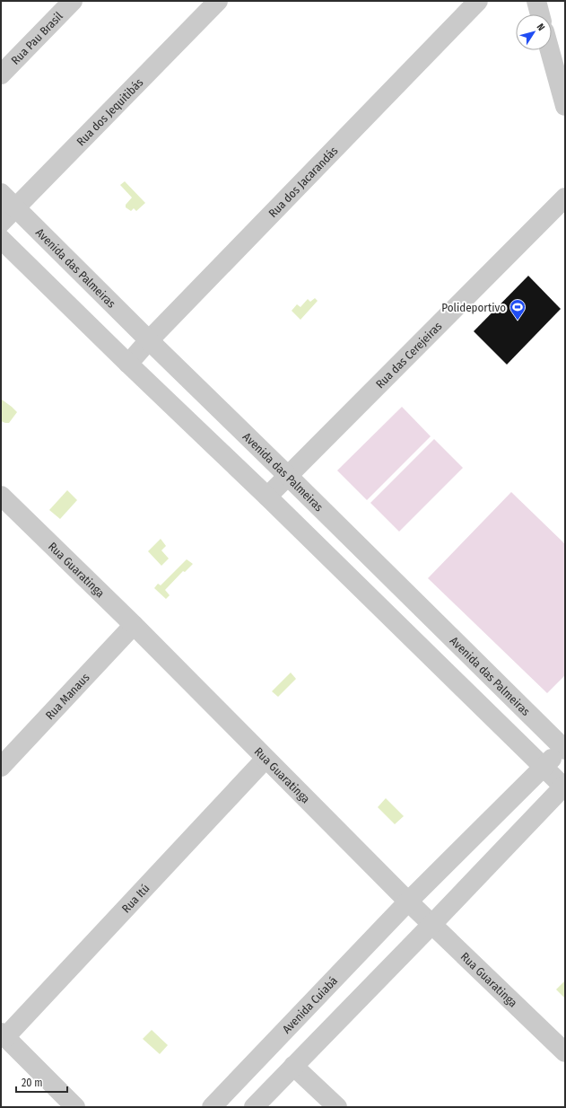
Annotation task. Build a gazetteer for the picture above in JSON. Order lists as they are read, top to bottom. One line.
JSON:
{"streets":{"street":["Rua Pau Brasil","Rua dos Jequitibás","Rua dos Jacarandás","Avenida das Palmeiras","Rua das Cerejeiras","Rua Guaratinga","Rua Manaus","Rua Itú","Avenida Cuiabá"]},"crossings":[["Rua dos Jequitibás","Avenida das Palmeiras"],["Rua dos Jacarandás","Avenida das Palmeiras"],["Avenida das Palmeiras","Rua das Cerejeiras"],["Avenida das Palmeiras","Avenida Cuiabá"],["Rua Guaratinga","Rua Manaus"],["Rua Guaratinga","Rua Itú"],["Rua Guaratinga","Avenida Cuiabá"]],"places":{"sports":["Polideportivo"]},"scale_bar":"20 m","north":"top right"}
